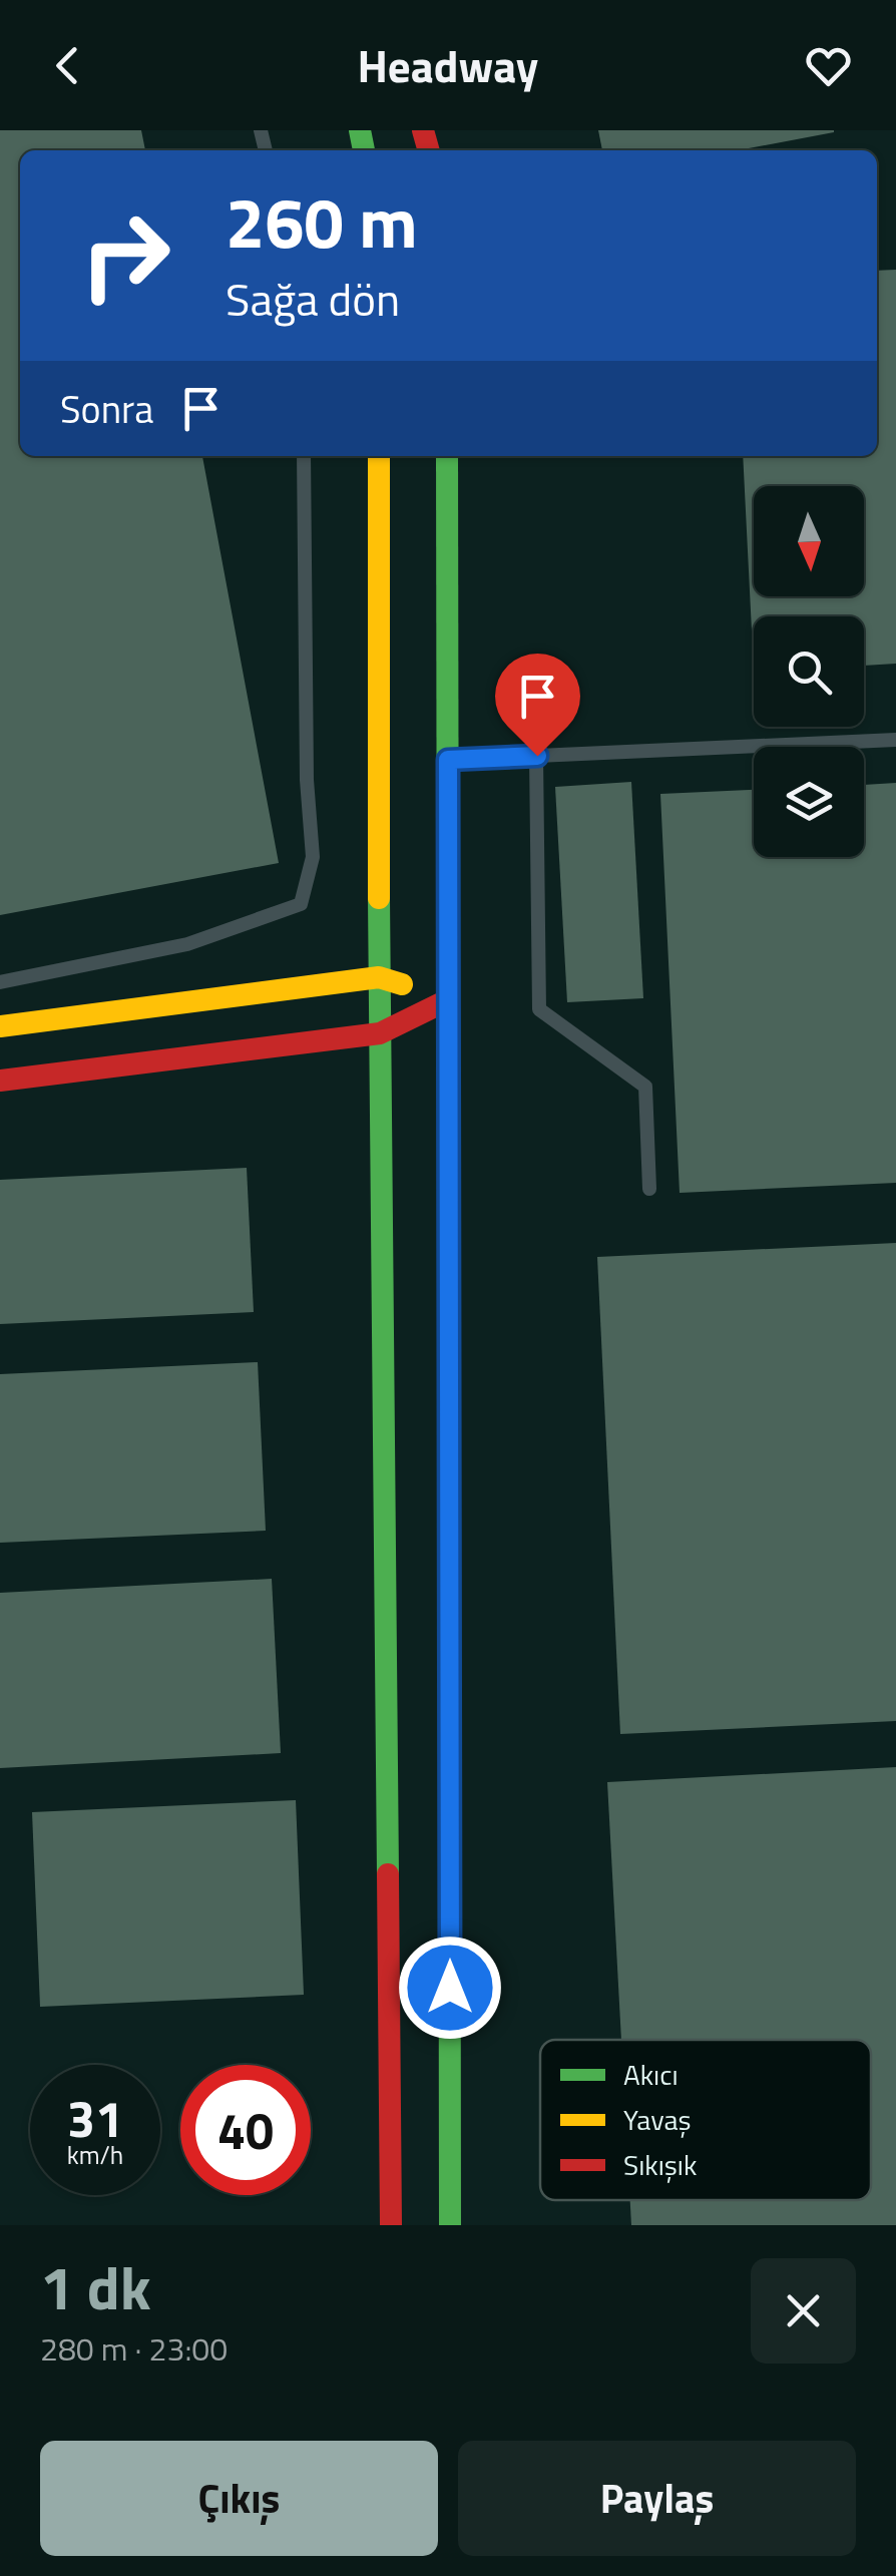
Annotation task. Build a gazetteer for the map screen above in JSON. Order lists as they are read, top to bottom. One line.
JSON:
{"legend":["Akıcı","Yavaş","Sıkışık"],"north":"bottom","page":{"header":"Headway","turn":["260 m","Sağa dön"],"then":"Sonra","speed":"31 km/h","limit":"40","heading":["1 dk","280 m · 23:00"],"buttons":["Çıkış","Paylaş"]}}
